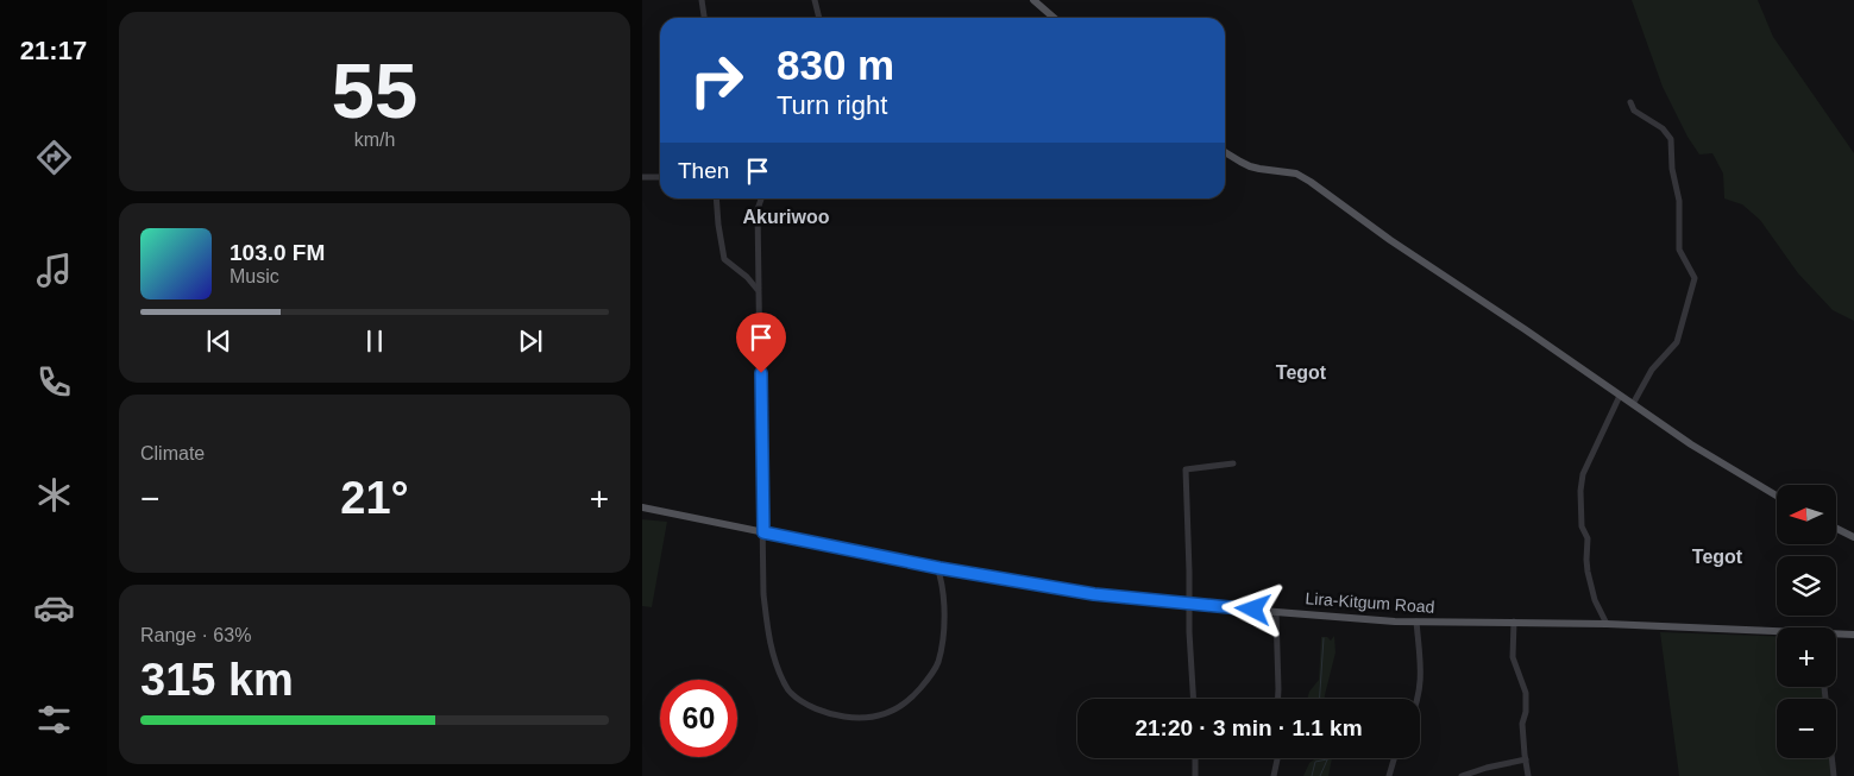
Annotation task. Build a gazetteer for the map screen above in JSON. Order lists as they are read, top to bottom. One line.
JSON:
{"streets":{"main road":["Lira-Kitgum Road"]},"districts":["Akuriwoo","Tegot","Tegot"],"north":"left","page":{"tabs":"21:17","tile":[["55","km/h"],"Climate",["Range · 63%","315 km"]],"turn":["830 m","Turn right"],"then":"Then","song":["103.0 FM","Music"],"heat":["−","21°","+"],"map_buttons":["+","−"],"limit":"60","trip":"21:20 · 3 min · 1.1 km"}}
